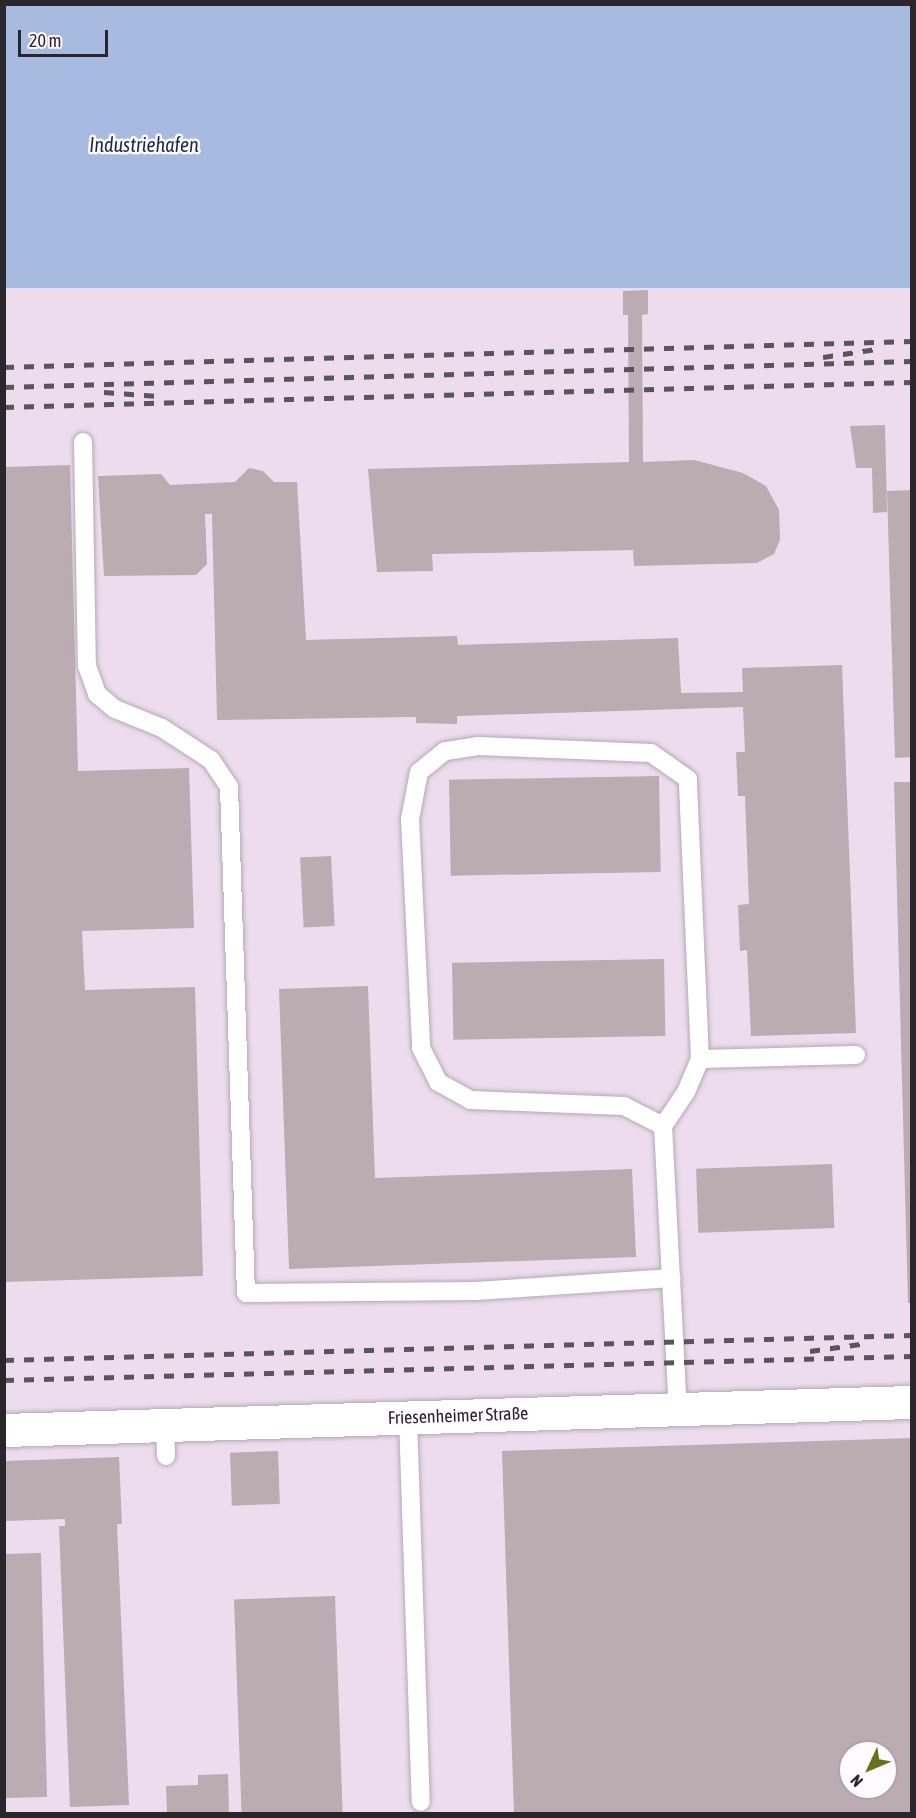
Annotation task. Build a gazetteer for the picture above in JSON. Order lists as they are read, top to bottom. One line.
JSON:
{"streets":{"street":["Friesenheimer Straße"]},"water":["Industriehafen"],"scale_bar":"20 m","north":"bottom left"}
